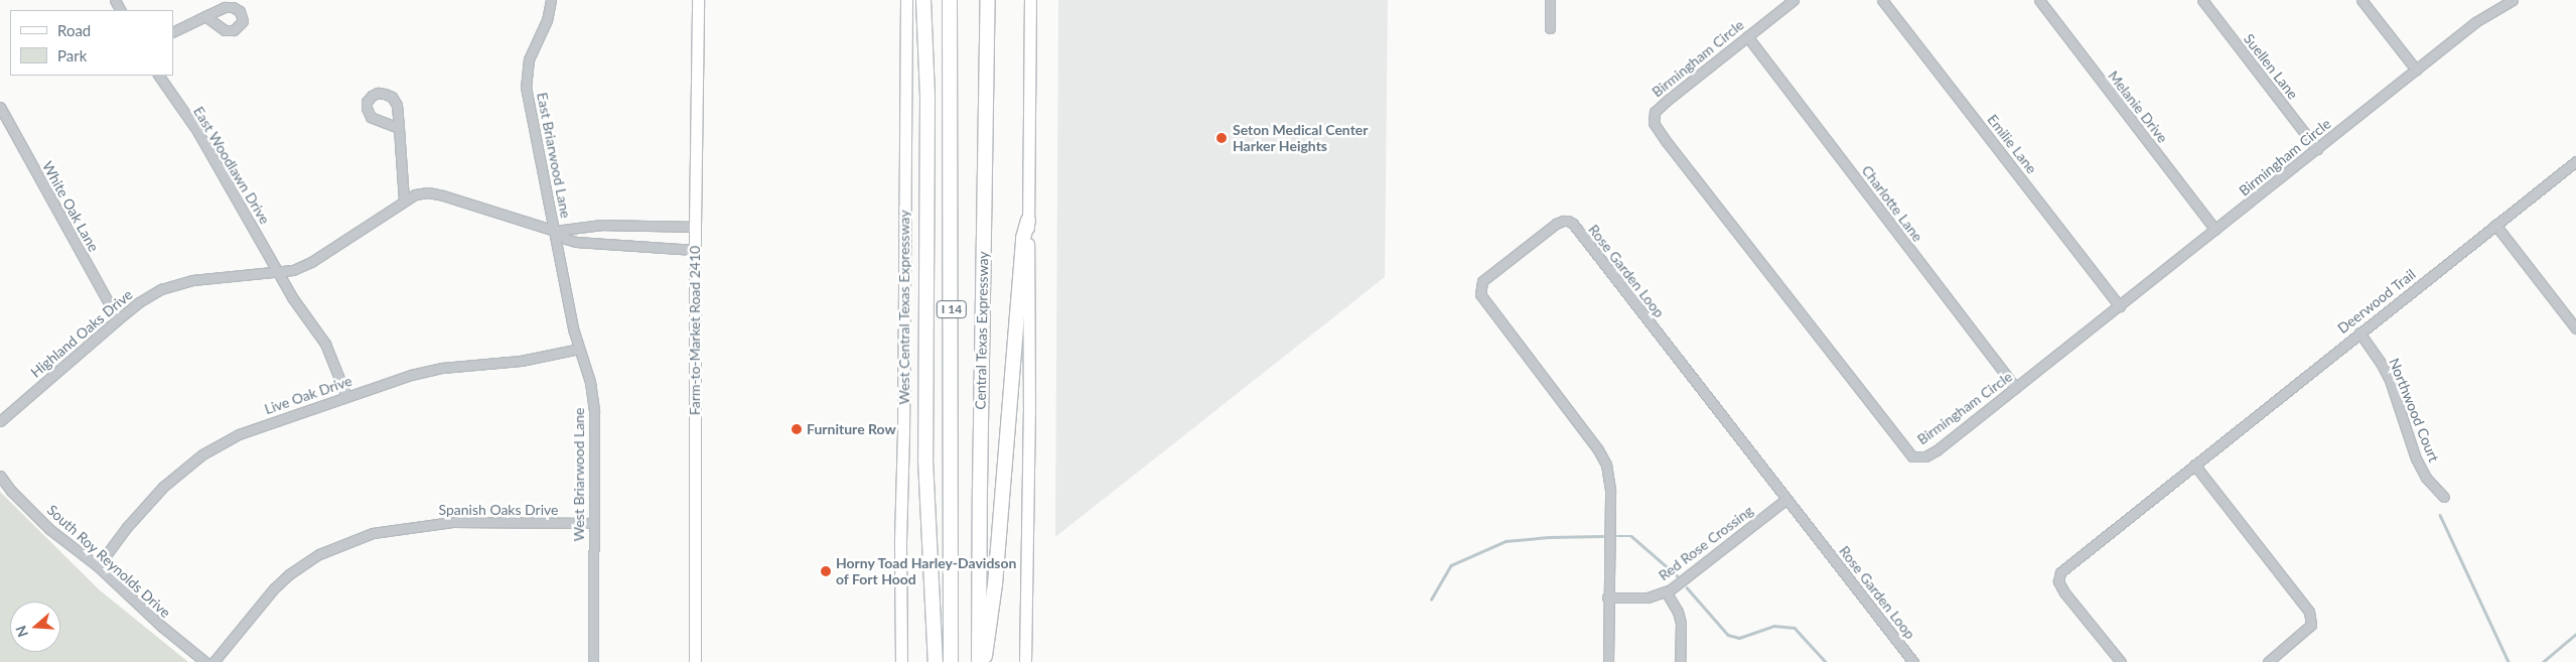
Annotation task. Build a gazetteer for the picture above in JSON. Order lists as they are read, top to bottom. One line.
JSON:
{"streets":{"highway":["I 14","Central Texas Expressway"],"main road":["West Central Texas Expressway","Farm-to-Market Road 2410"],"street":["Birmingham Circle","Suellen Lane","Melanie Drive","Emilie Lane","East Briarwood Lane","East Woodlawn Drive","Charlotte Lane","White Oak Lane","Rose Garden Loop","Deerwood Trail","Highland Oaks Drive","Live Oak Drive","Northwood Court","West Briarwood Lane","Spanish Oaks Drive","Red Rose Crossing","South Roy Reynolds Drive"]},"crossings":[["Birmingham Circle","Suellen Lane"],["Birmingham Circle","Melanie Drive"],["Birmingham Circle","Emilie Lane"],["Birmingham Circle","Charlotte Lane"],["East Briarwood Lane","Highland Oaks Drive"],["East Briarwood Lane","West Briarwood Lane"],["East Woodlawn Drive","Highland Oaks Drive"],["East Woodlawn Drive","Live Oak Drive"],["White Oak Lane","Highland Oaks Drive"],["Rose Garden Loop","Red Rose Crossing"],["Deerwood Trail","Northwood Court"],["Farm-to-Market Road 2410","Highland Oaks Drive"],["Highland Oaks Drive","West Briarwood Lane"],["Live Oak Drive","West Briarwood Lane"],["Live Oak Drive","South Roy Reynolds Drive"],["West Briarwood Lane","Spanish Oaks Drive"]],"places":["Seton Medical Center Harker Heights","Furniture Row","Horny Toad Harley-Davidson of Fort Hood"],"legend":["Road","Park"],"north":"left"}
